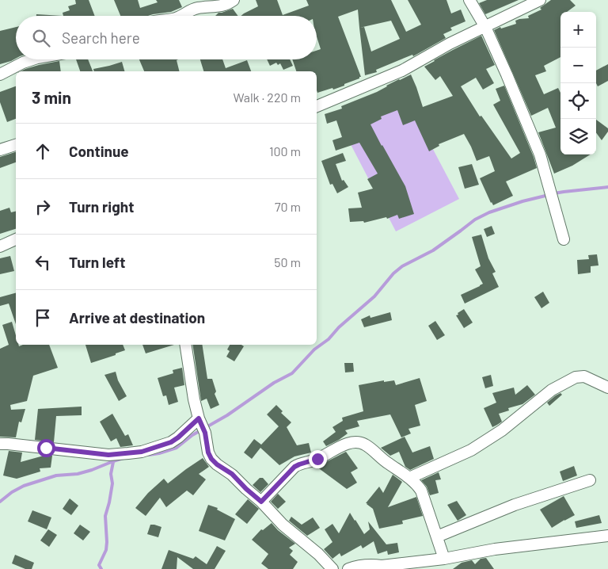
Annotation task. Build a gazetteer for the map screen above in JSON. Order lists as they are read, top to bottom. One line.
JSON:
{"page":{"map_buttons":["+","−"],"search":"Search here","heading":["3 min","Walk · 220 m"],"list":[["Continue","100 m"],["Turn right","70 m"],["Turn left","50 m"],"Arrive at destination"]}}
